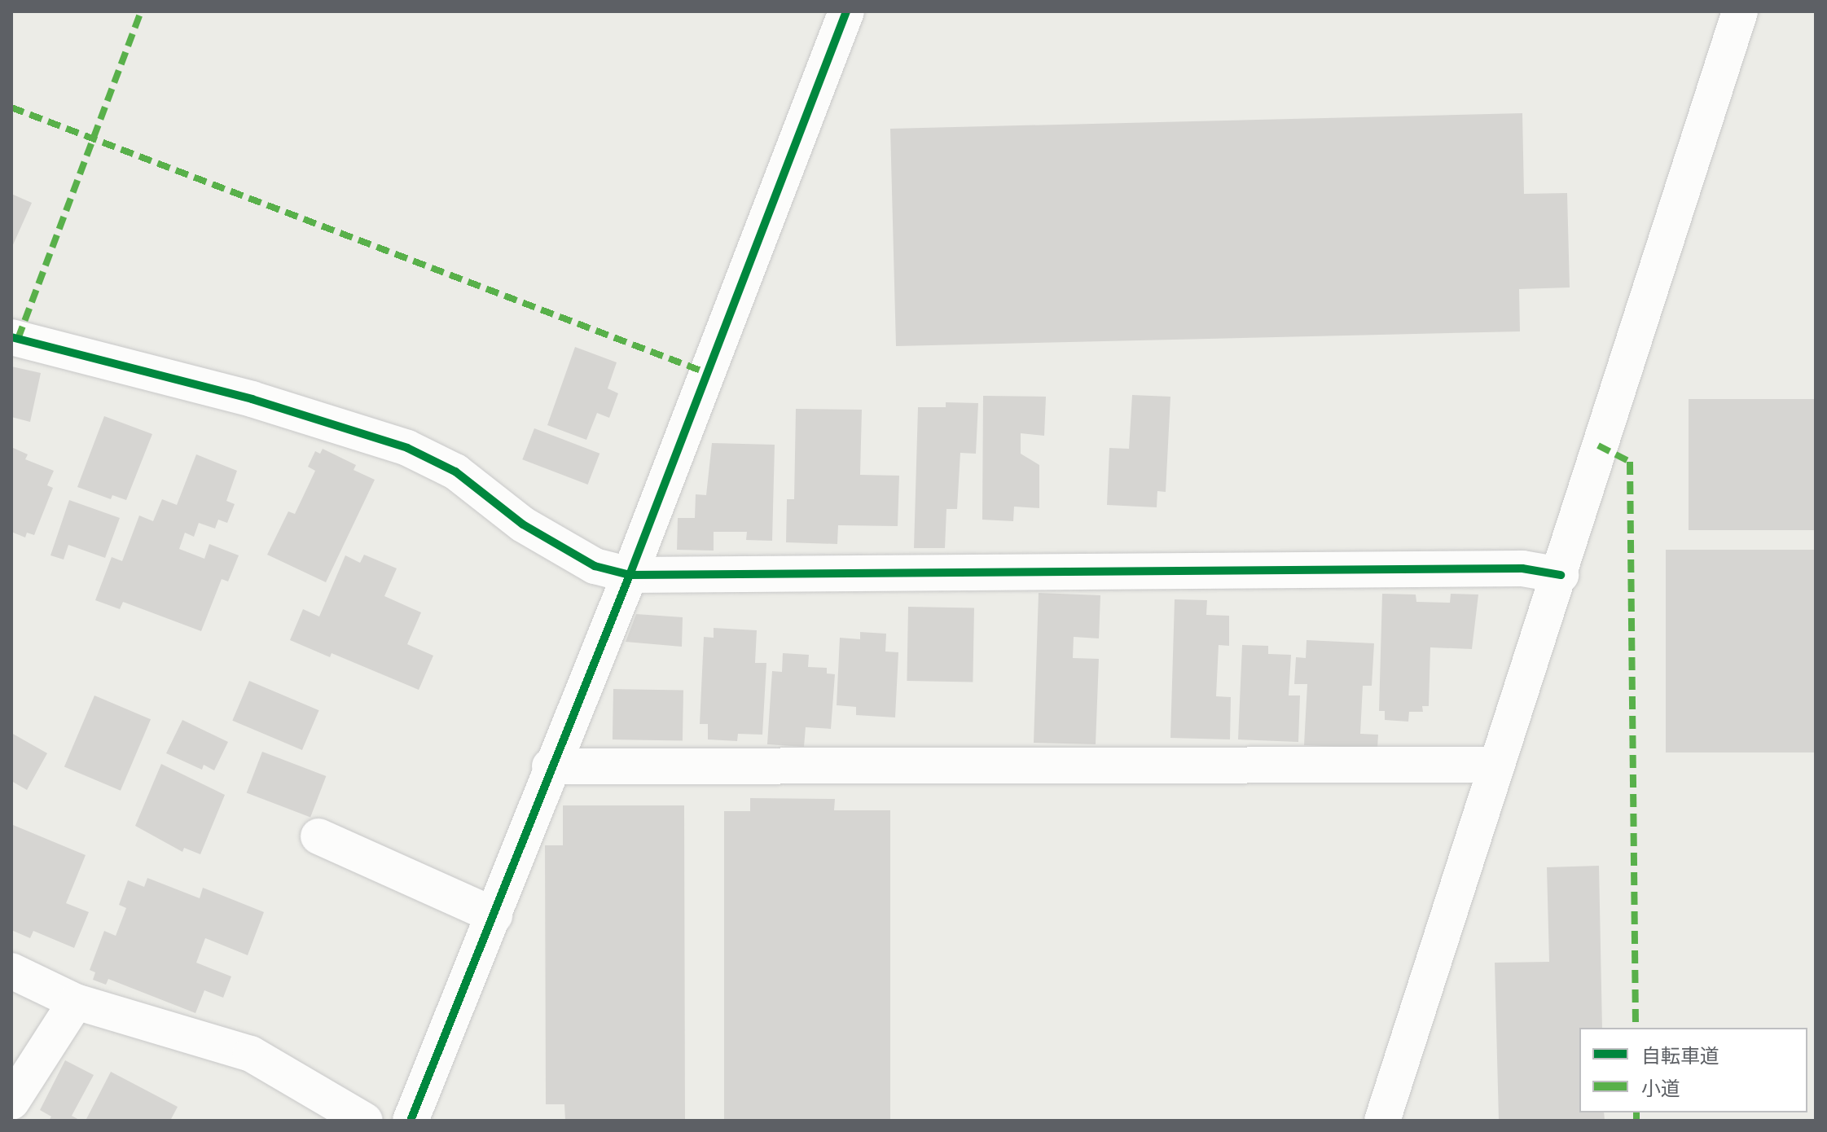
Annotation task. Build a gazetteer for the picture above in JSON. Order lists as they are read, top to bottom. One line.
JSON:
{"legend":["自転車道","小道"]}
